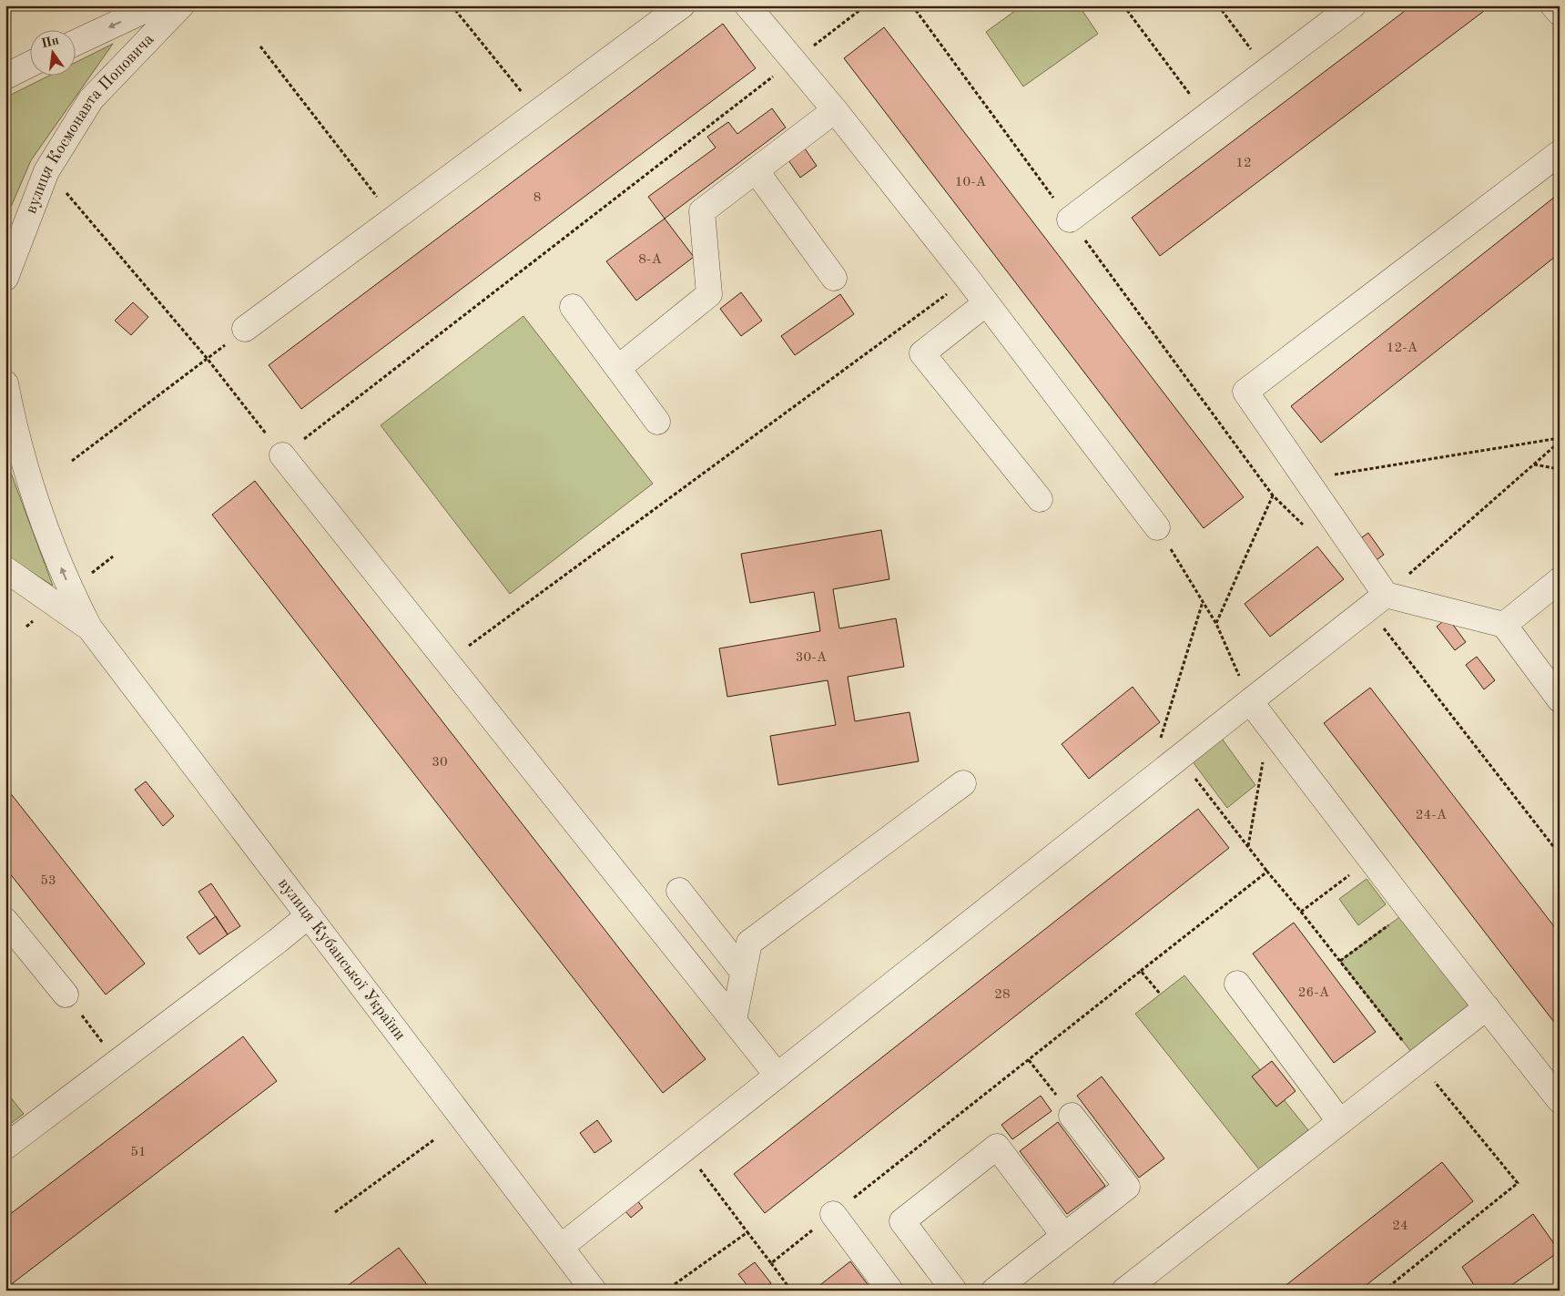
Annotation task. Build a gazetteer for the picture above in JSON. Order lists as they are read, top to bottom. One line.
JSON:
{"streets":{"street":["вулиця Космонавта Поповича","вулиця Кубанської України"]},"house_numbers":["12","10-А","8","8-А","12-А","30-А","30","24-А","53","26-А","28","51","24"],"north":"top"}
